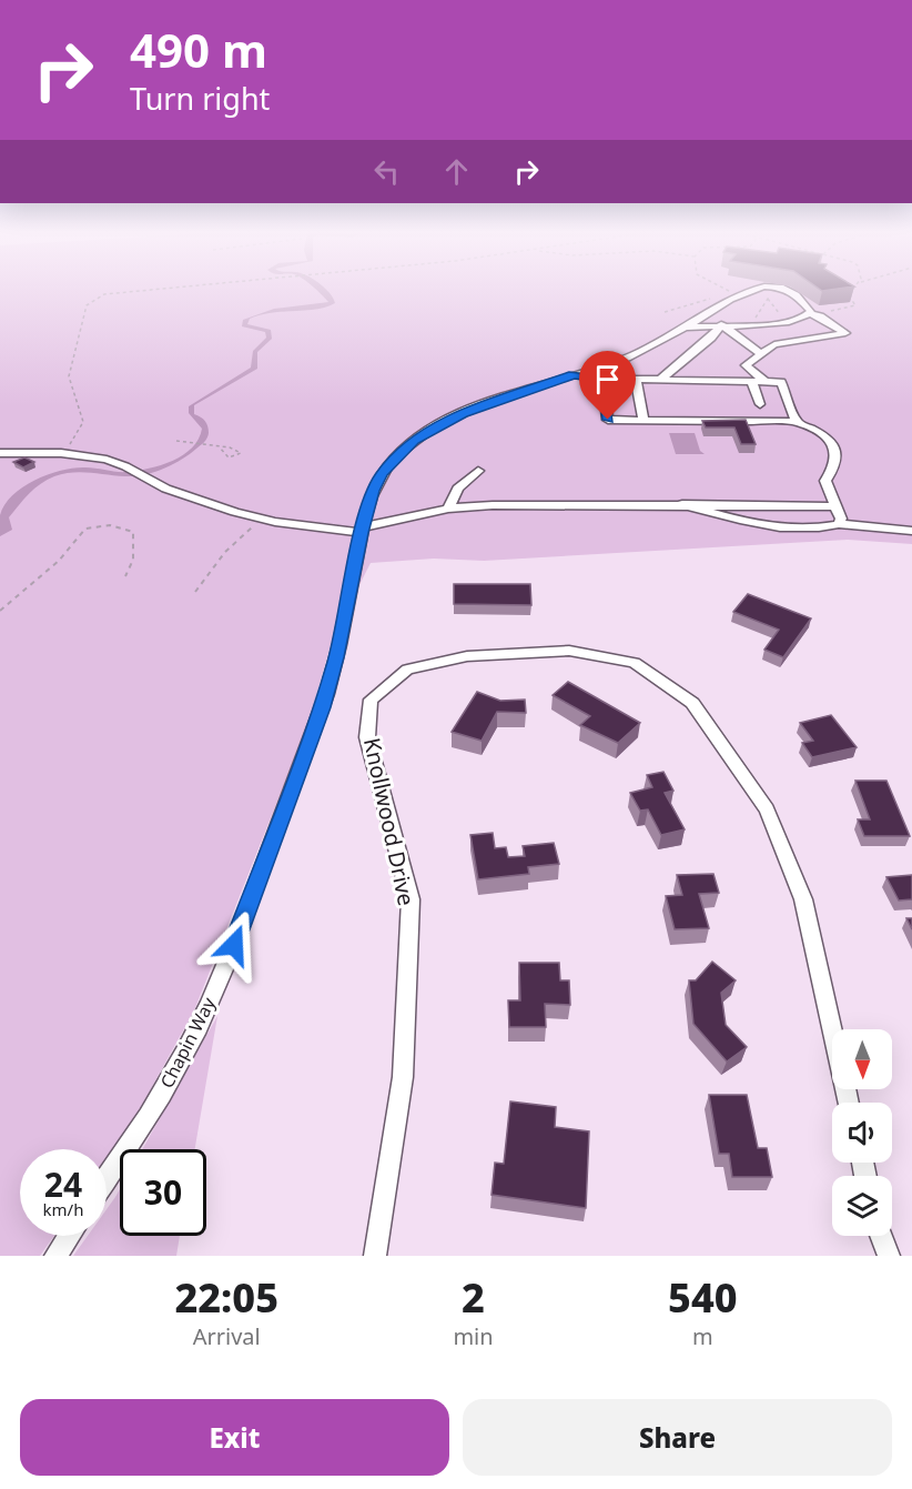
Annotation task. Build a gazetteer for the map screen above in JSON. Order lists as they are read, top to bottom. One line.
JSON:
{"streets":{"street":["Knollwood Drive","Chapin Way"]},"north":"bottom","page":{"turn":["490 m","Turn right"],"speed":"24 km/h","limit":"30","eta":["22:05","Arrival","2","min","540","m"],"buttons":["Exit","Share"]}}
